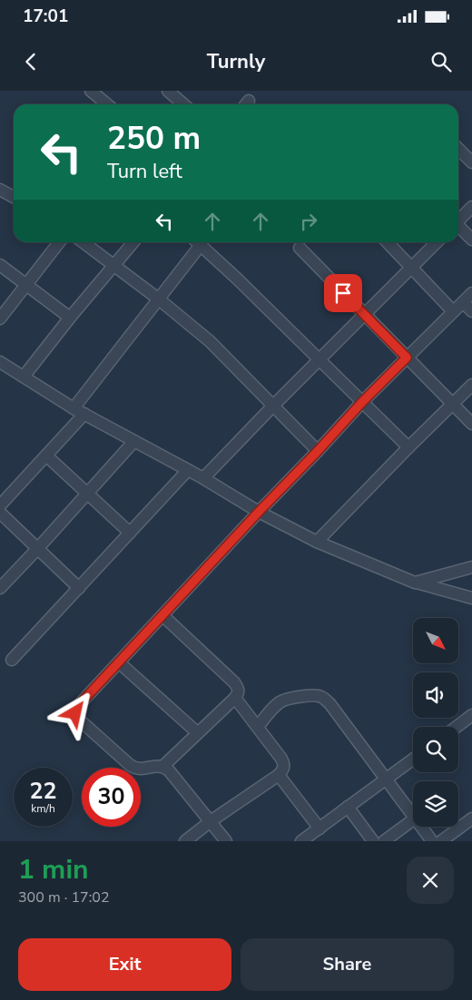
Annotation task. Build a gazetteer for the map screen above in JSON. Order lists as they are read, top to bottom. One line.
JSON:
{"north":"bottom right","page":{"status":"17:01","header":"Turnly","turn":["250 m","Turn left"],"speed":"22 km/h","limit":"30","heading":["1 min","300 m · 17:02"],"buttons":["Exit","Share"]}}
